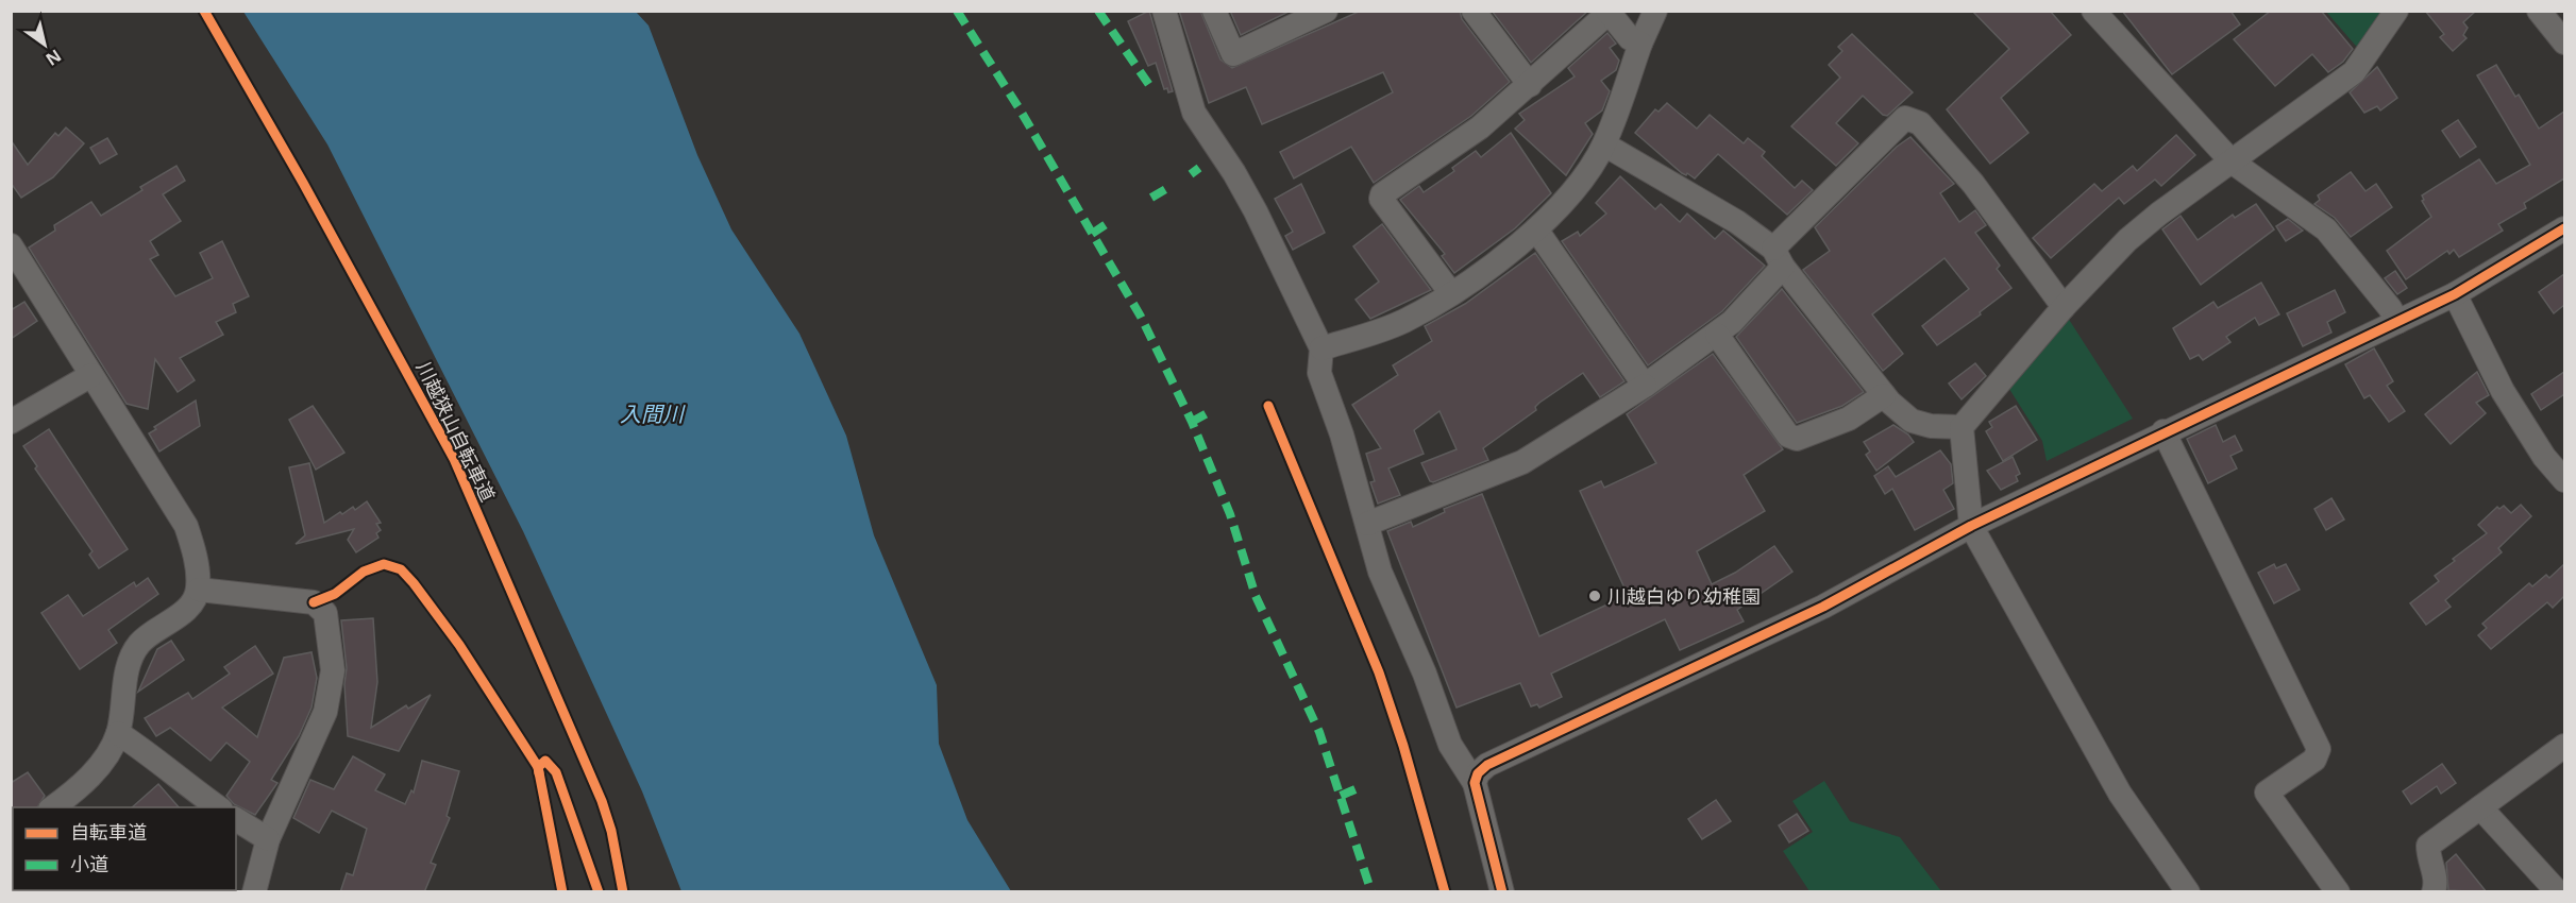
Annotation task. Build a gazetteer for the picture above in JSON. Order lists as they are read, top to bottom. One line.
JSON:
{"streets":{"cycle path":["川越狭山自転車道"]},"water":["入間川"],"places":["川越白ゆり幼稚園"],"legend":["自転車道","小道"],"north":"bottom right"}
